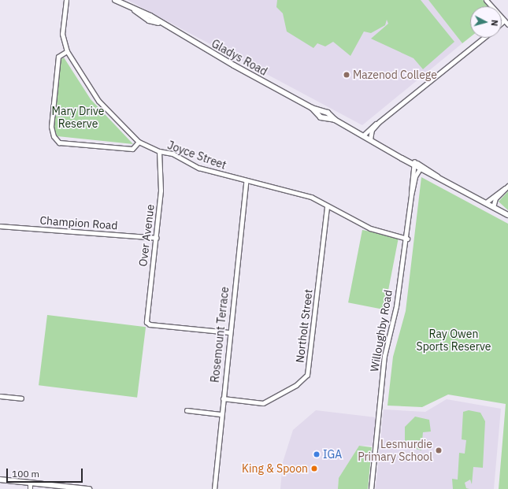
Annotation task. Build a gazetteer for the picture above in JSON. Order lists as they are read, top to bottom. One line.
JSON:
{"streets":{"street":["Gladys Road","Joyce Street","Champion Road","Over Avenue","Northolt Street","Willoughby Road","Rosemount Terrace"]},"crossings":[["Gladys Road","Willoughby Road"],["Joyce Street","Over Avenue"],["Joyce Street","Northolt Street"],["Joyce Street","Willoughby Road"],["Joyce Street","Rosemount Terrace"],["Champion Road","Over Avenue"],["Over Avenue","Rosemount Terrace"],["Northolt Street","Rosemount Terrace"]],"parks":["Mary Drive Reserve","Ray Owen Sports Reserve"],"places":["Mazenod College","Lesmurdie Primary School","IGA","King & Spoon"],"scale_bar":"100 m","north":"right"}
